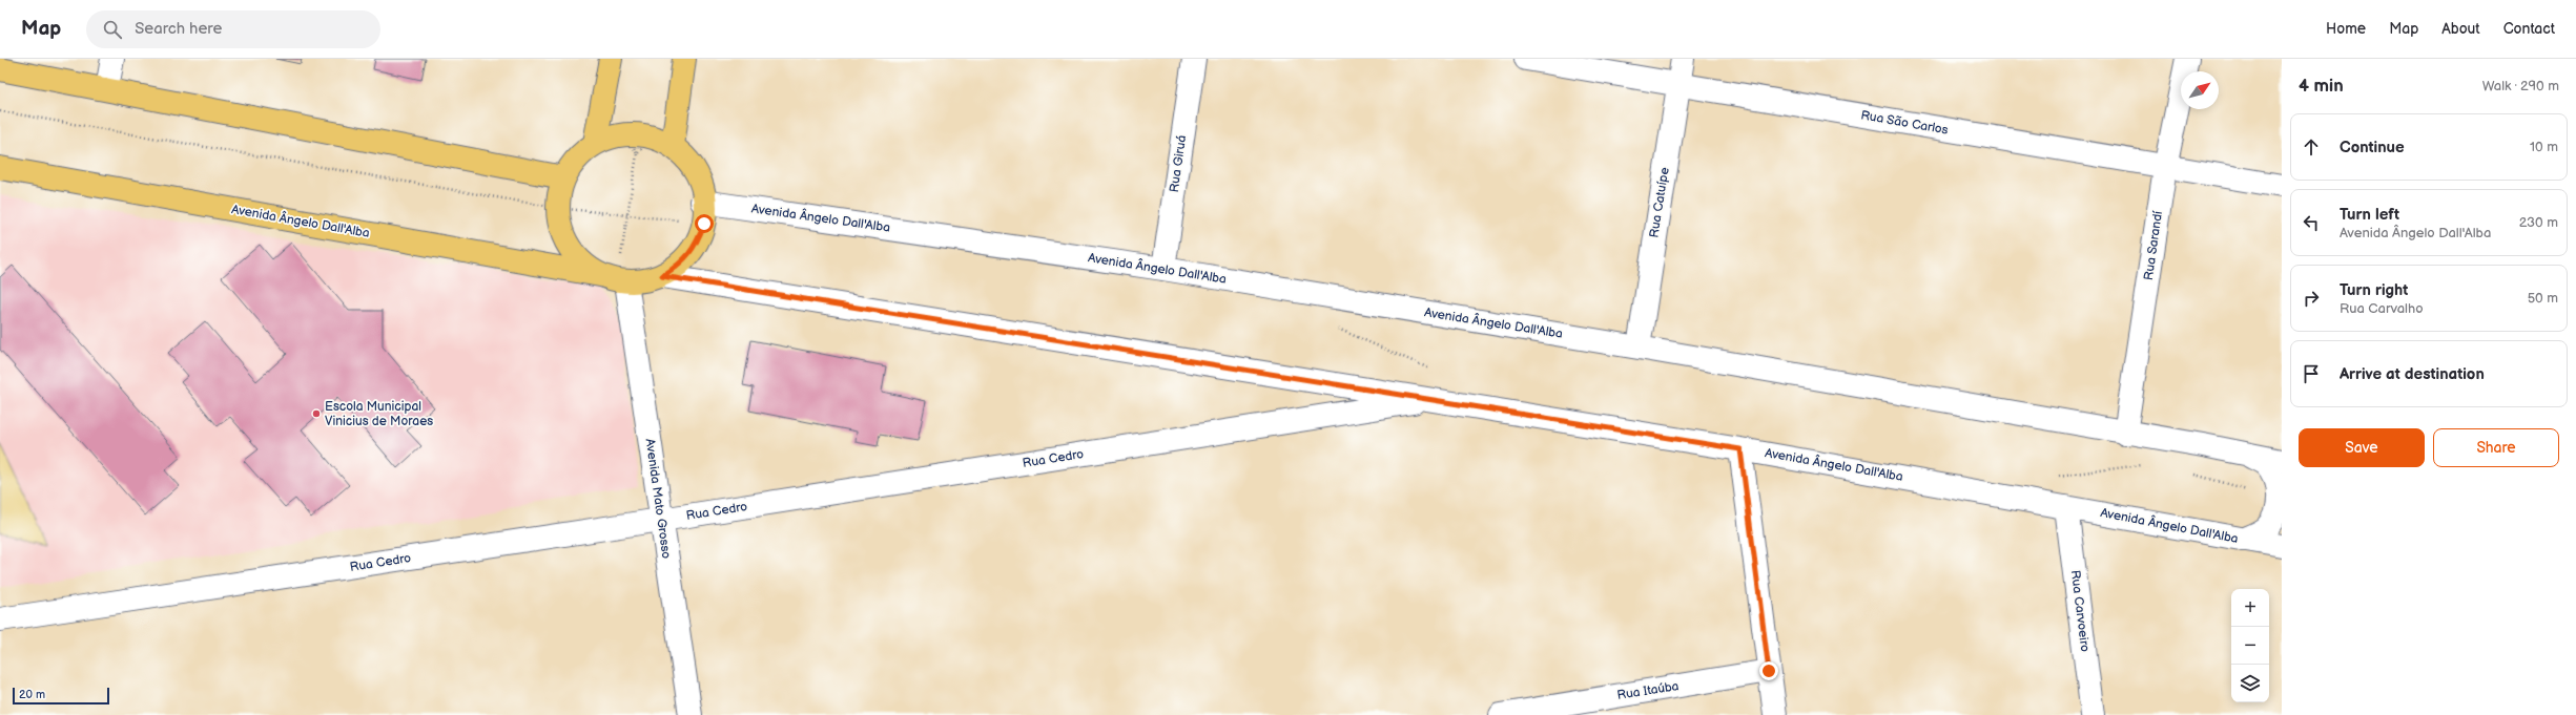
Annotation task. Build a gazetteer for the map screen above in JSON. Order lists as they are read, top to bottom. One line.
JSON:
{"streets":{"main road":["Avenida Ângelo Dall'Alba"],"street":["Rua São Carlos","Rua Giruá","Rua Catuípe","Rua Sarandí","Rua Cedro","Avenida Mato Grosso","Rua Carvoeiro","Rua Itaúba"]},"crossings":[["Rua São Carlos","Rua Catuípe"],["Rua São Carlos","Rua Sarandí"],["Rua Giruá","Avenida Ângelo Dall'Alba"],["Rua Catuípe","Avenida Ângelo Dall'Alba"],["Avenida Ângelo Dall'Alba","Rua Sarandí"],["Avenida Ângelo Dall'Alba","Rua Cedro"],["Avenida Ângelo Dall'Alba","Avenida Mato Grosso"],["Avenida Ângelo Dall'Alba","Rua Carvoeiro"],["Rua Cedro","Avenida Mato Grosso"]],"places":["Escola Municipal Vinicius de Moraes"],"scale_bar":"20 m","north":"top right","page":{"header":"Map","search":"Search here","nav":["Home","Map","About","Contact"],"heading":["4 min","Walk · 290 m"],"list":[["Continue","10 m"],["Turn left","Avenida Ângelo Dall'Alba","230 m"],["Turn right","Rua Carvalho","50 m"],"Arrive at destination"],"buttons":["Save","Share"],"map_buttons":["+","−"],"scale":"20 m"}}
